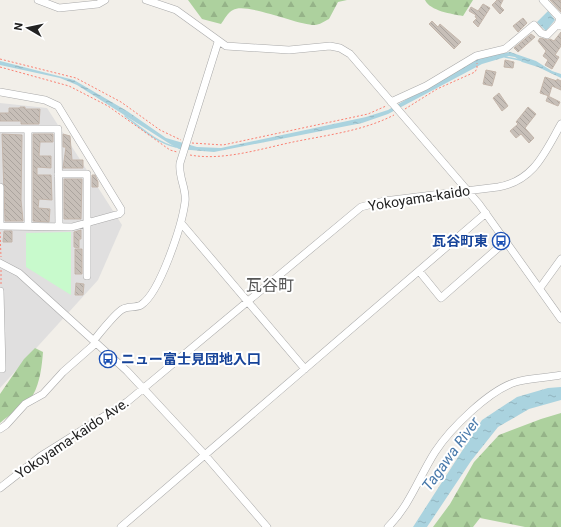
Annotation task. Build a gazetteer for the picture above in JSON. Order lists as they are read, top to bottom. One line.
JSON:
{"streets":{"street":["Yokoyama-kaido","Yokoyama-kaido Ave."]},"crossings":[["Yokoyama-kaido","Yokoyama-kaido Ave."]],"districts":["瓦谷町"],"water":["Tagawa River"],"places":{"bus stop":["瓦谷町東","ニュー富士見団地入口"]},"north":"left"}
